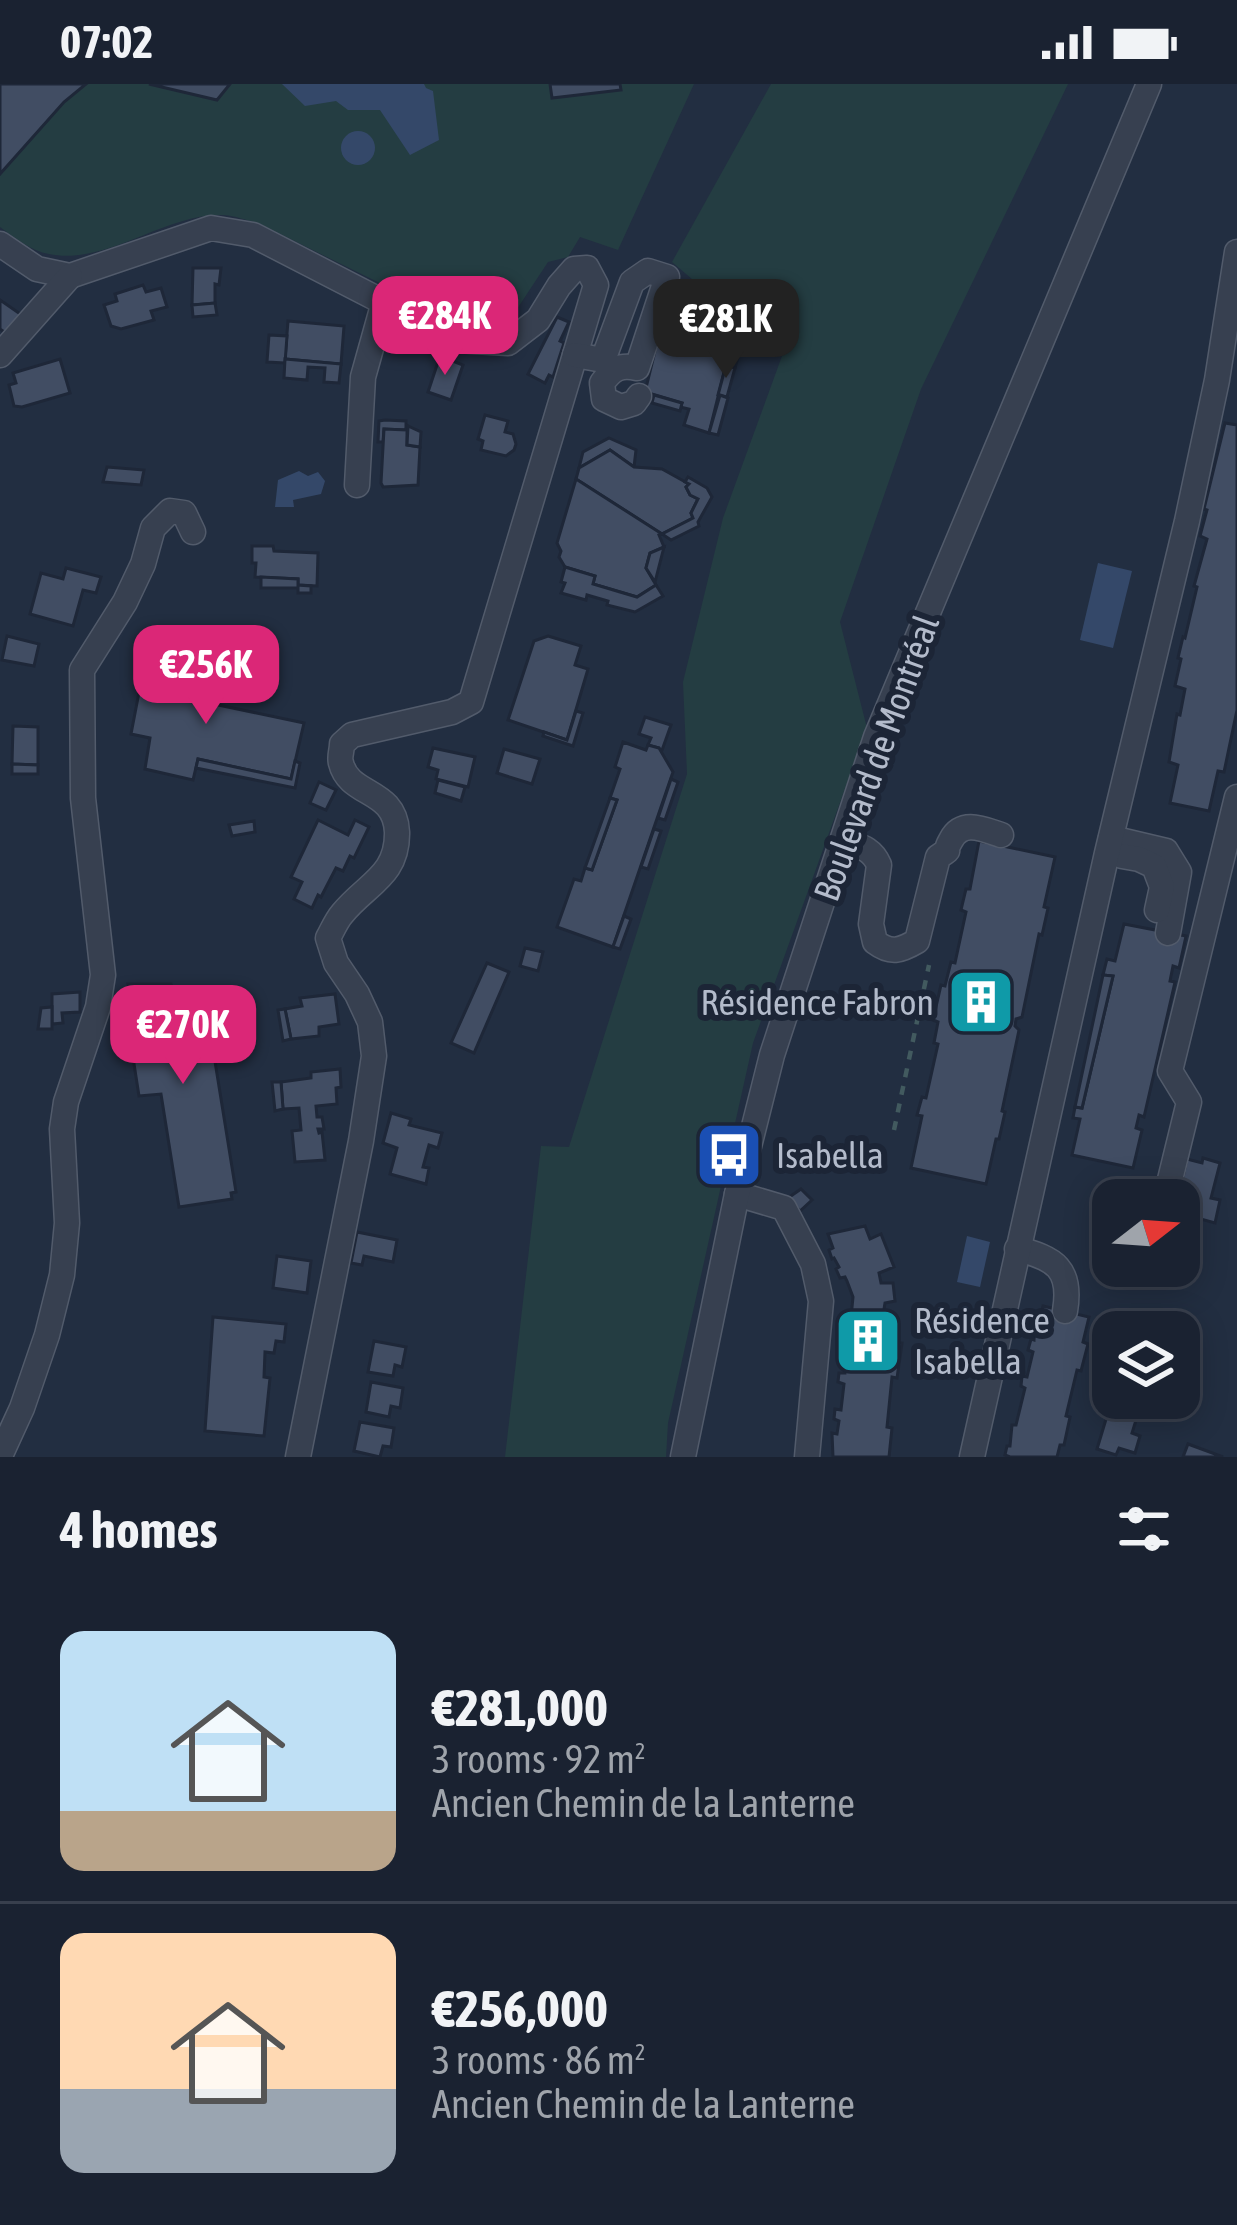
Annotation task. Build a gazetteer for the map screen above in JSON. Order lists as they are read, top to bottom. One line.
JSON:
{"streets":{"street":["Boulevard de Montréal"]},"places":{"building":["Résidence Fabron","Résidence Isabella"],"bus stop":["Isabella"]},"north":"right","page":{"status":"07:02","price":["€284K","€281K","€256K","€270K"],"heading":"4 homes","list":[{"name":"€281,000","note":"3 rooms · 92 m² · Ancien Chemin de la Lanterne"},{"name":"€256,000","note":"3 rooms · 86 m² · Ancien Chemin de la Lanterne"}]}}
